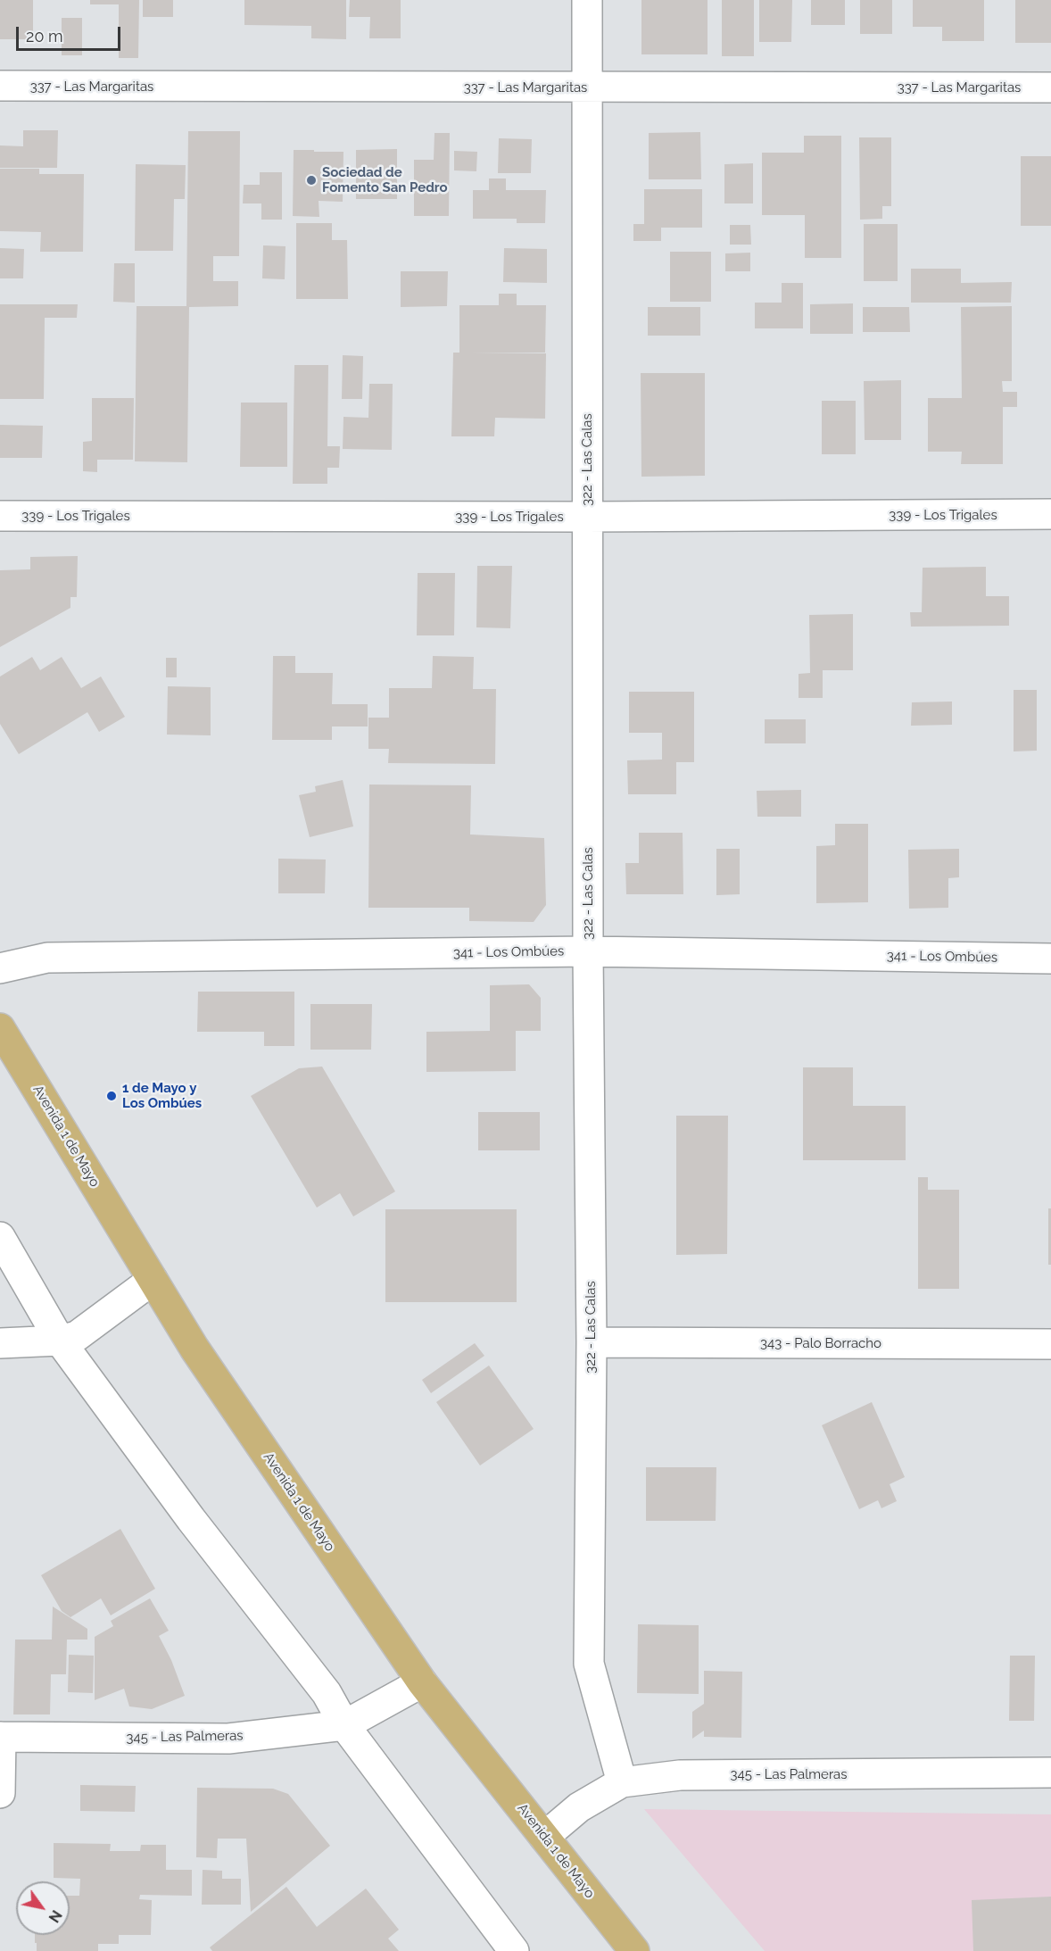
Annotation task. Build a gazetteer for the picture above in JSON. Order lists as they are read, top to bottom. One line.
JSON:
{"streets":{"main road":["Avenida 1 de Mayo"],"street":["337 - Las Margaritas","322 - Las Calas","339 - Los Trigales","341 - Los Ombúes","343 - Palo Borracho","345 - Las Palmeras"]},"crossings":[["337 - Las Margaritas","322 - Las Calas"],["322 - Las Calas","339 - Los Trigales"],["322 - Las Calas","341 - Los Ombúes"],["322 - Las Calas","343 - Palo Borracho"],["322 - Las Calas","345 - Las Palmeras"],["Avenida 1 de Mayo","345 - Las Palmeras"]],"places":["Sociedad de Fomento San Pedro","1 de Mayo y Los Ombúes"],"scale_bar":"20 m","north":"bottom right"}
